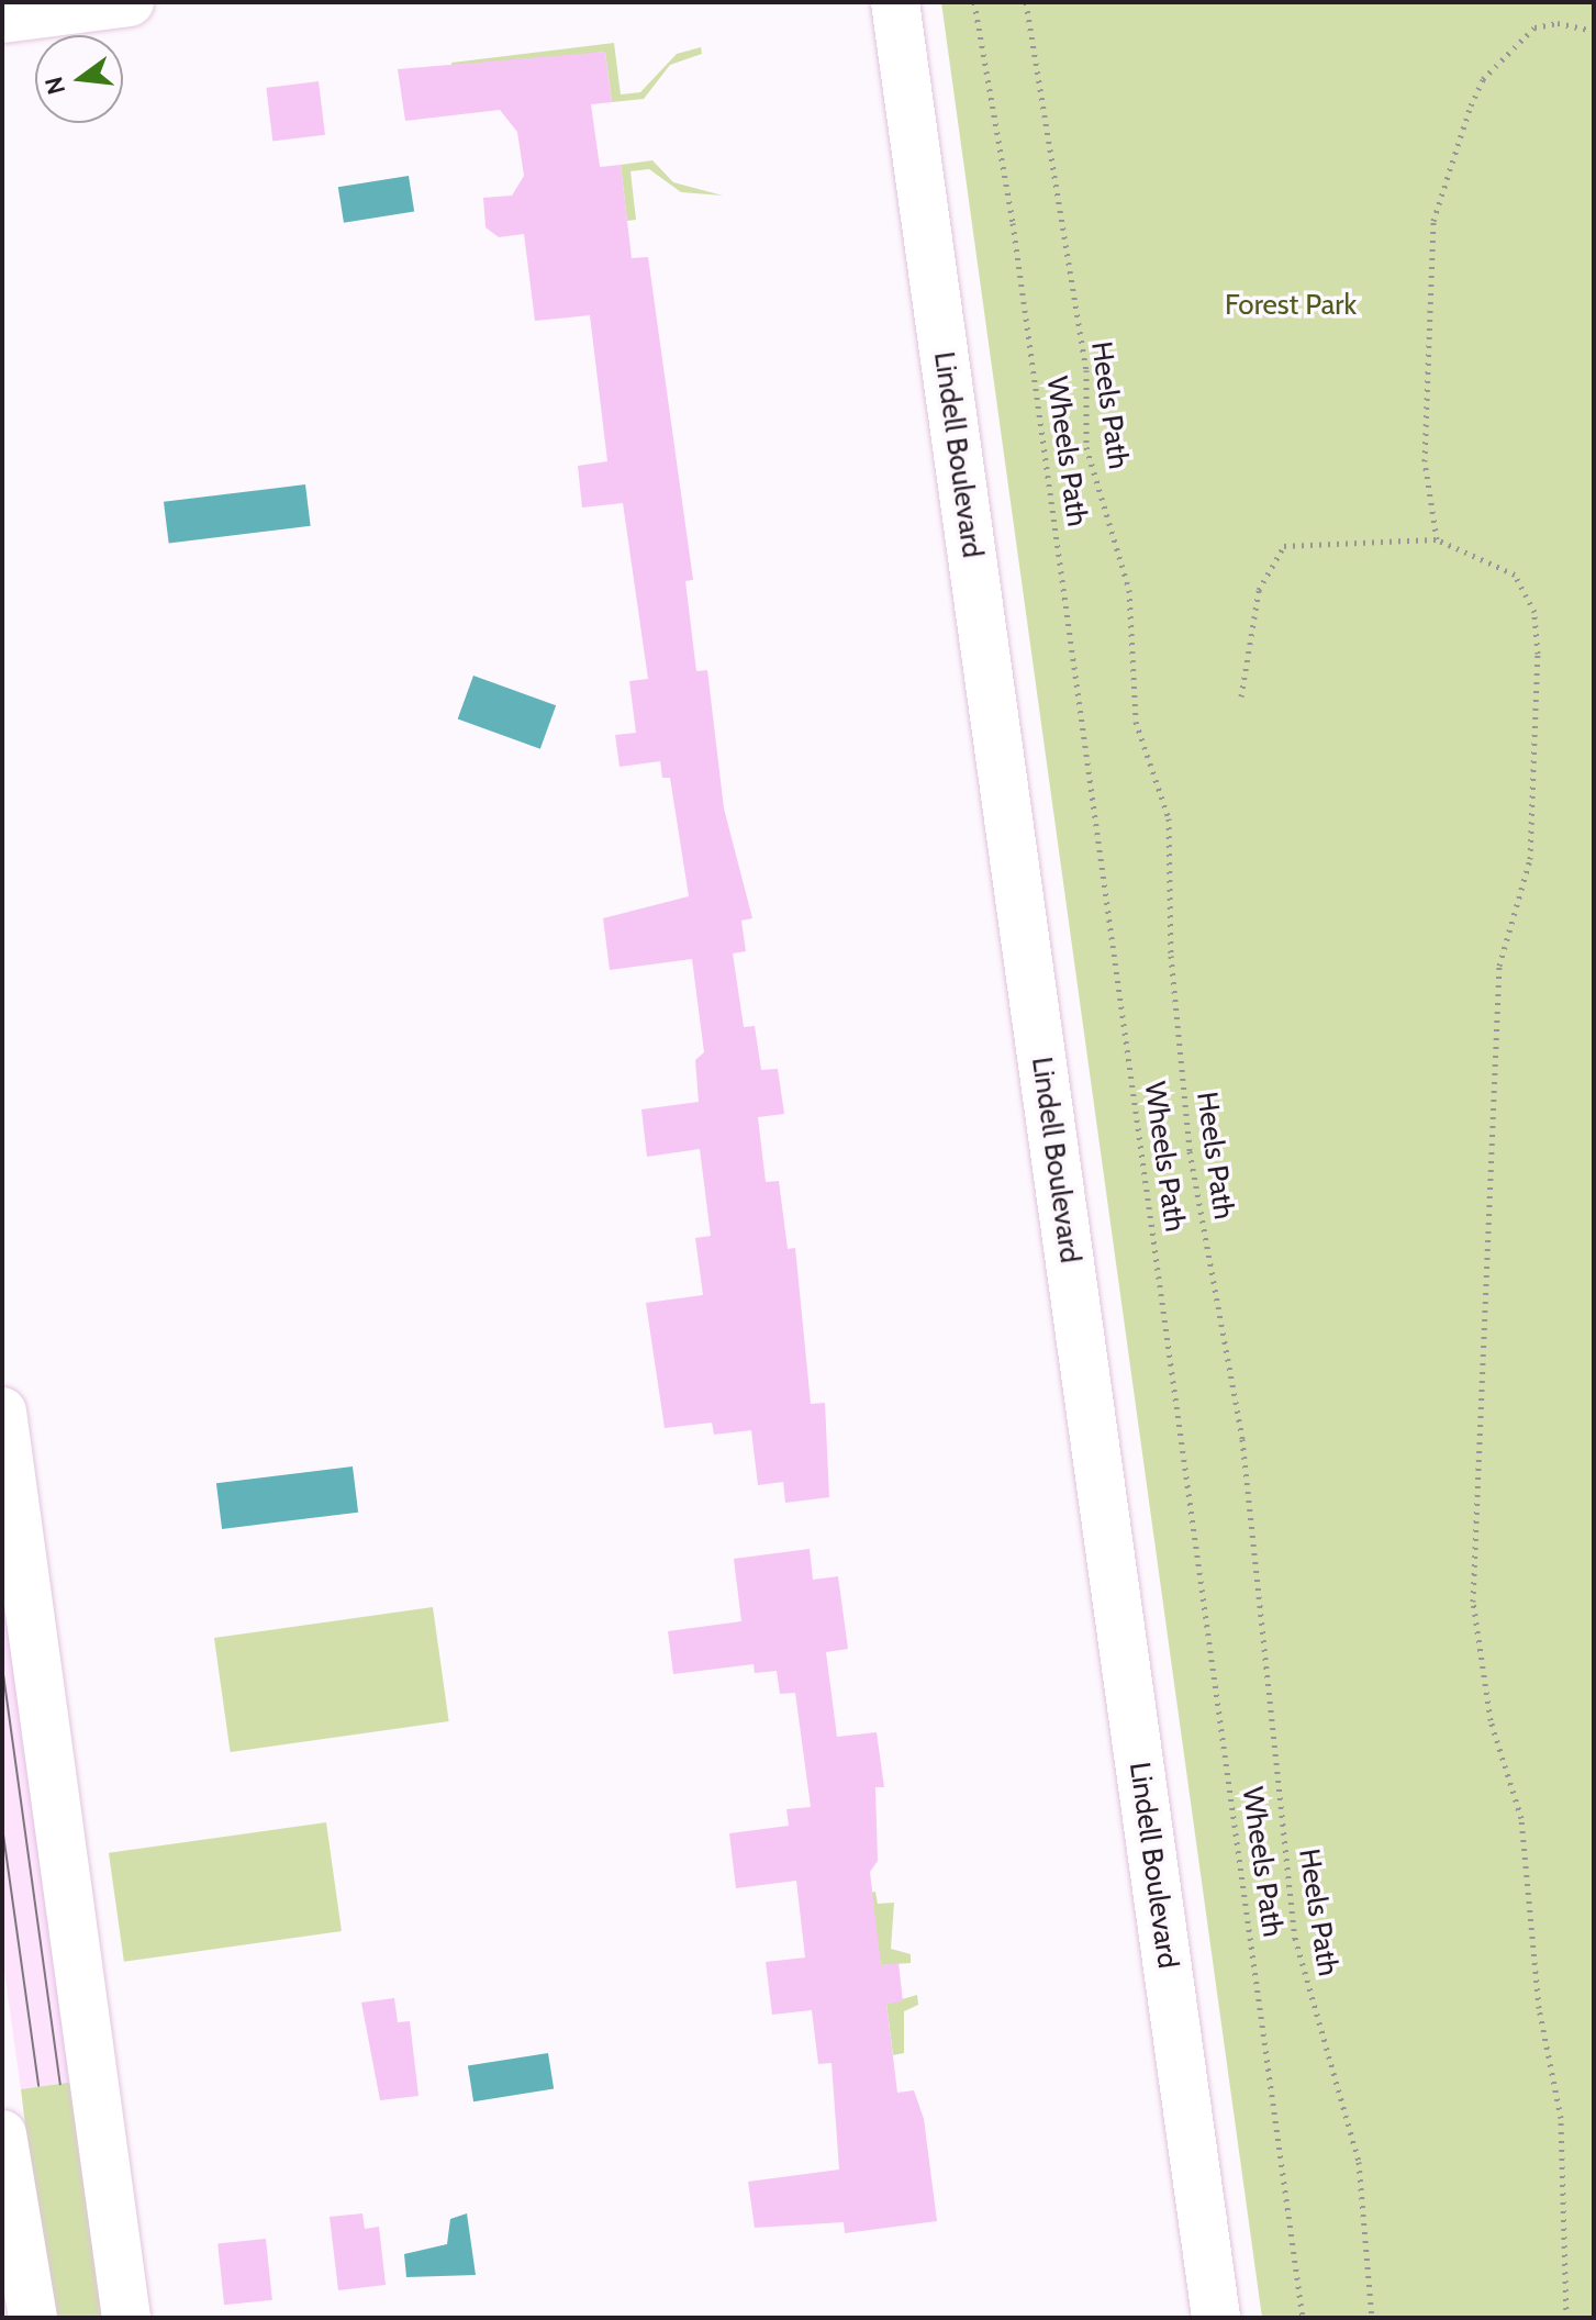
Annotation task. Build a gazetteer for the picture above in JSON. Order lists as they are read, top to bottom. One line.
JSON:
{"streets":{"main road":["Lindell Boulevard"],"path":["Heels Path","Wheels Path"]},"parks":["Forest Park"],"north":"left"}
